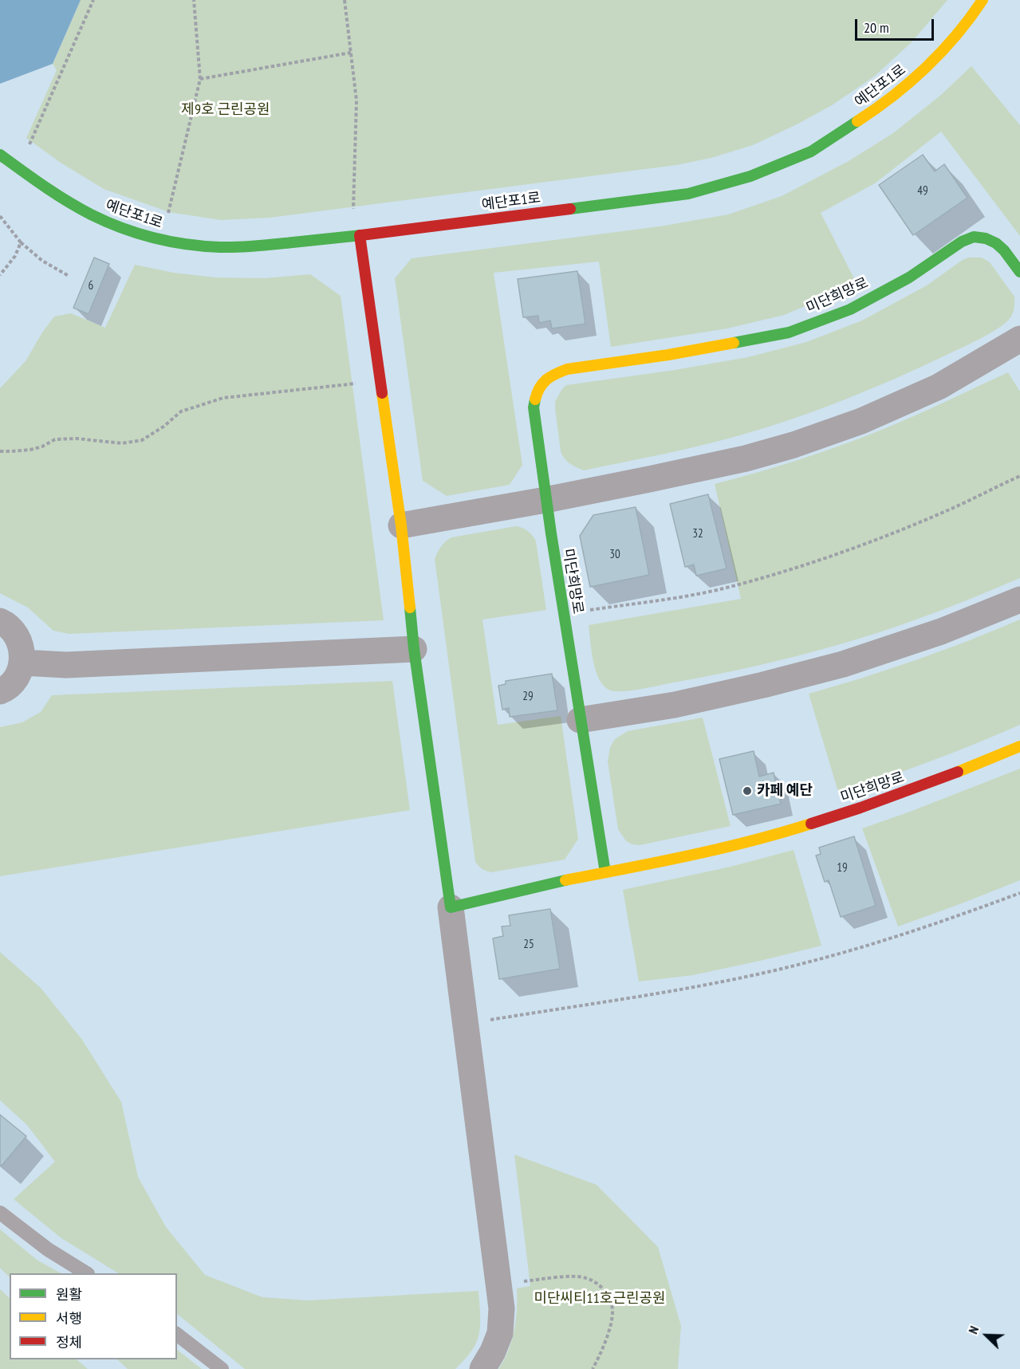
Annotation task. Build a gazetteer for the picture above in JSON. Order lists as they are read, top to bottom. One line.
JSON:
{"streets":{"street":["예단포1로","미단희망로"]},"parks":["제9호 근린공원","미단씨티11호근린공원"],"places":["카페 예단"],"house_numbers":["49","6","32","30","29","19","25"],"legend":["원활","서행","정체"],"scale_bar":"20 m","north":"top left"}
